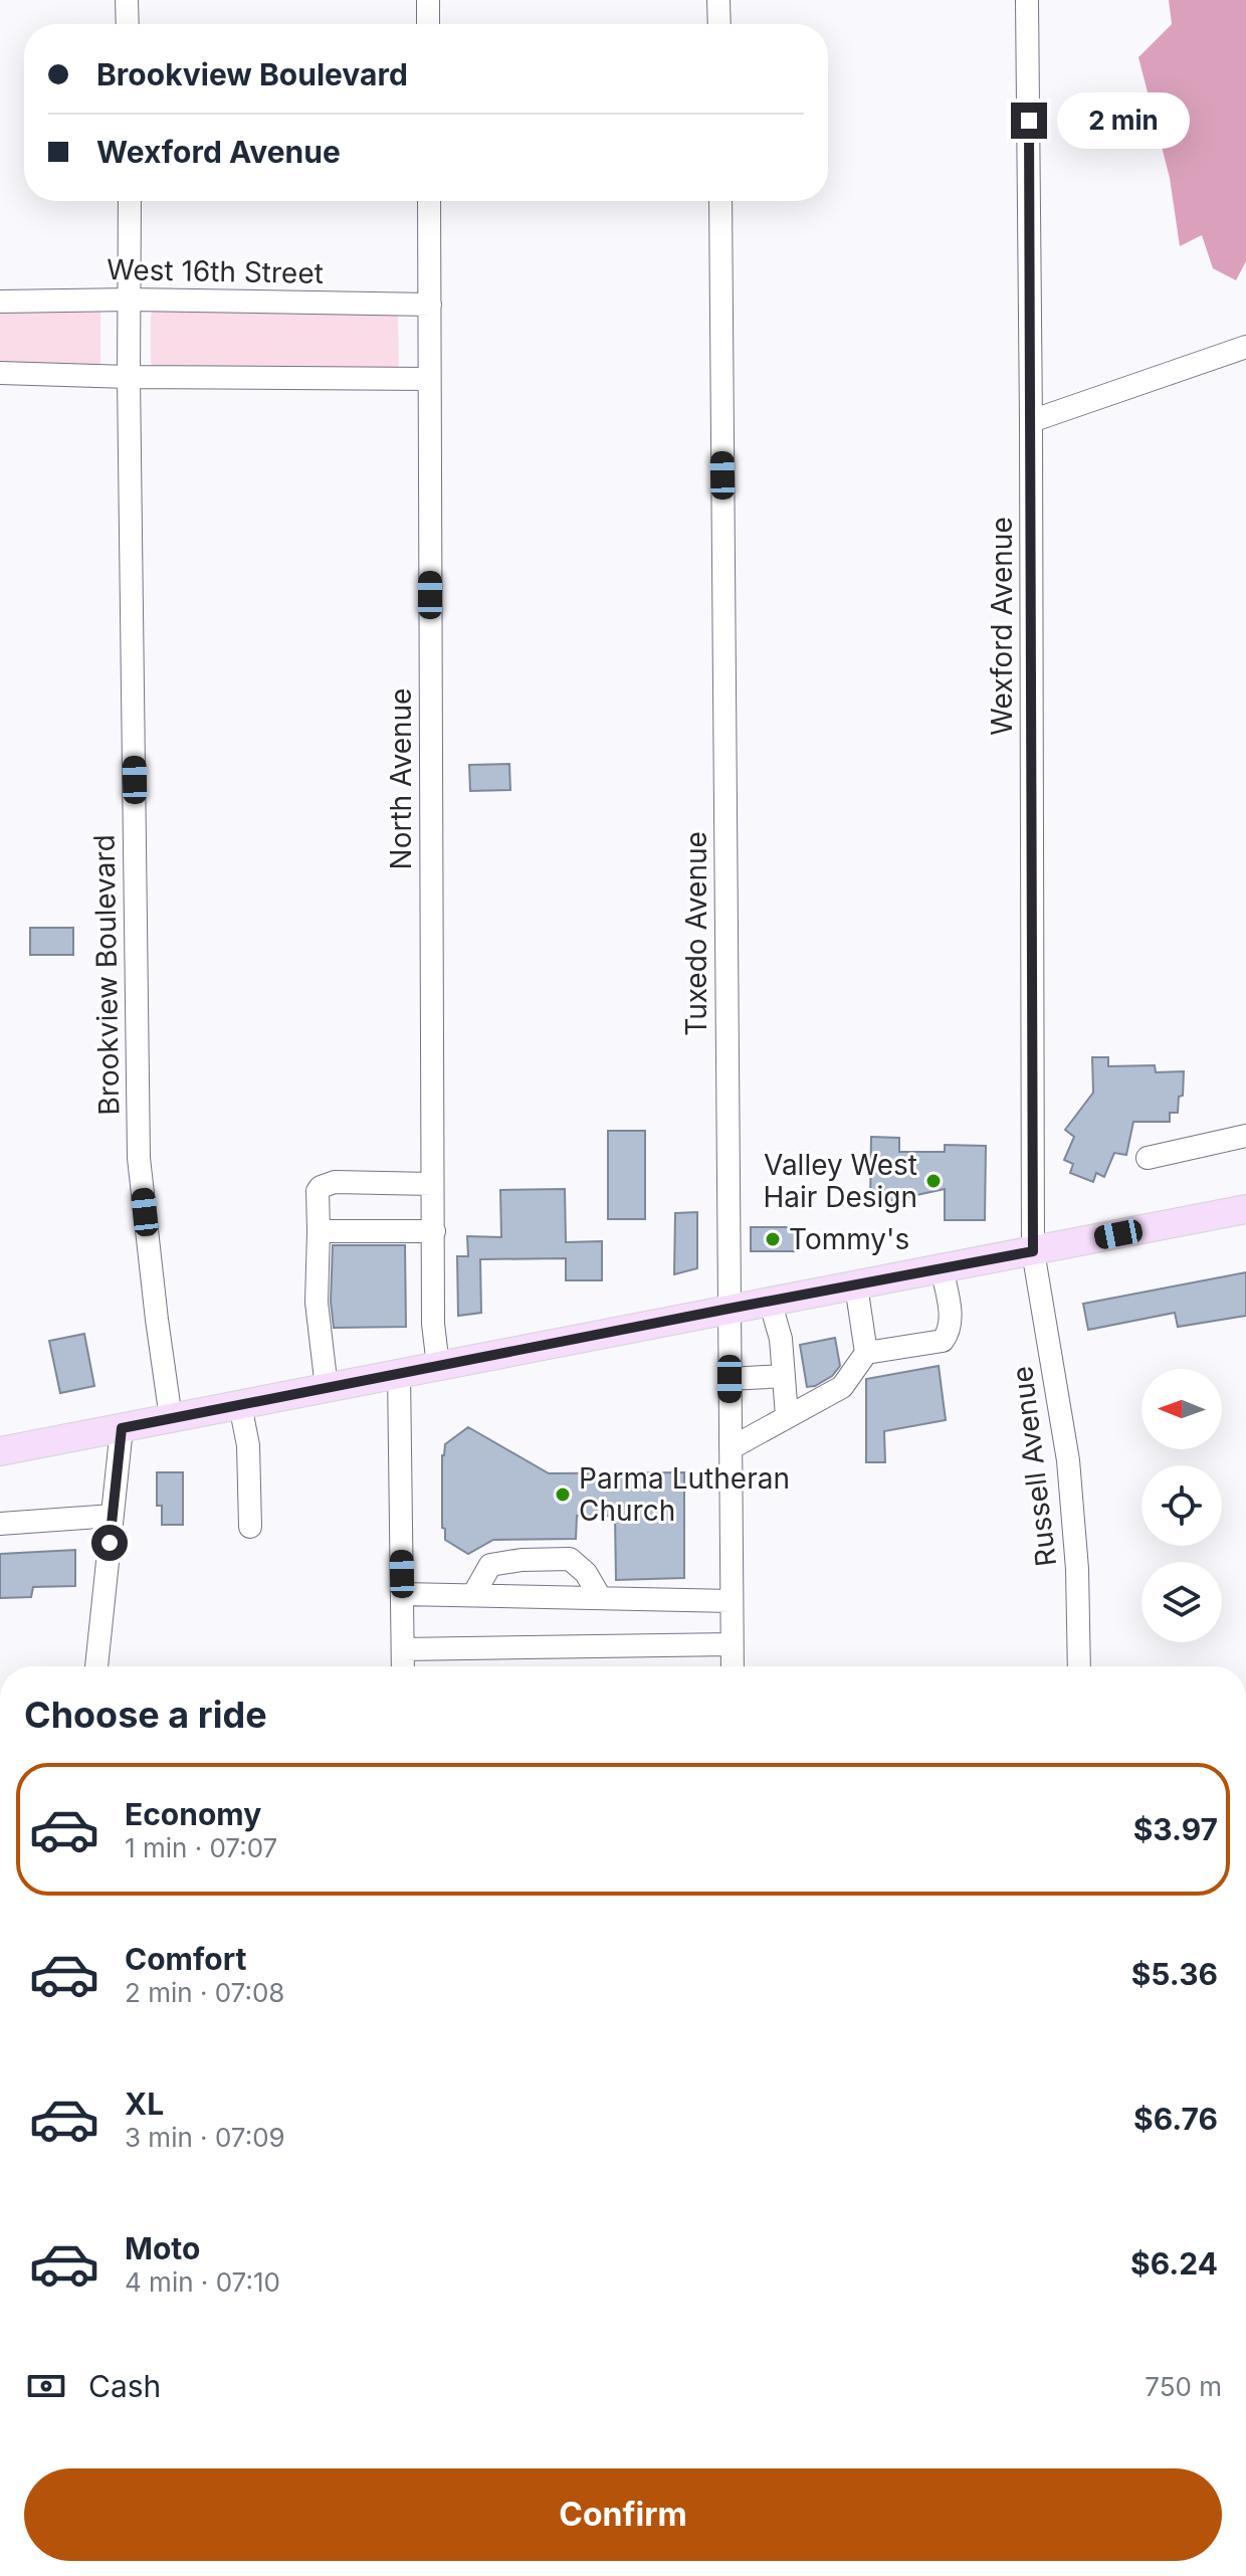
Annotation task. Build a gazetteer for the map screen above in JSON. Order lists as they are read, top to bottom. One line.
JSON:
{"streets":{"street":["West 16th Street","Wexford Avenue","North Avenue","Tuxedo Avenue","Brookview Boulevard","Russell Avenue"]},"crossings":[["West 16th Street","North Avenue"],["West 16th Street","Brookview Boulevard"],["Wexford Avenue","Russell Avenue"]],"places":["Valley West Hair Design","Tommy's","Parma Lutheran Church"],"north":"left","page":{"banner":["Brookview Boulevard","Wexford Avenue"],"bubble":"2 min","heading":"Choose a ride","list":[{"name":"Economy","note":"1 min · 07:07","value":"$3.97"},{"name":"Comfort","note":"2 min · 07:08","value":"$5.36"},{"name":"XL","note":"3 min · 07:09","value":"$6.76"},{"name":"Moto","note":"4 min · 07:10","value":"$6.24"}],"pay":["Cash","750 m"],"buttons":"Confirm"}}
